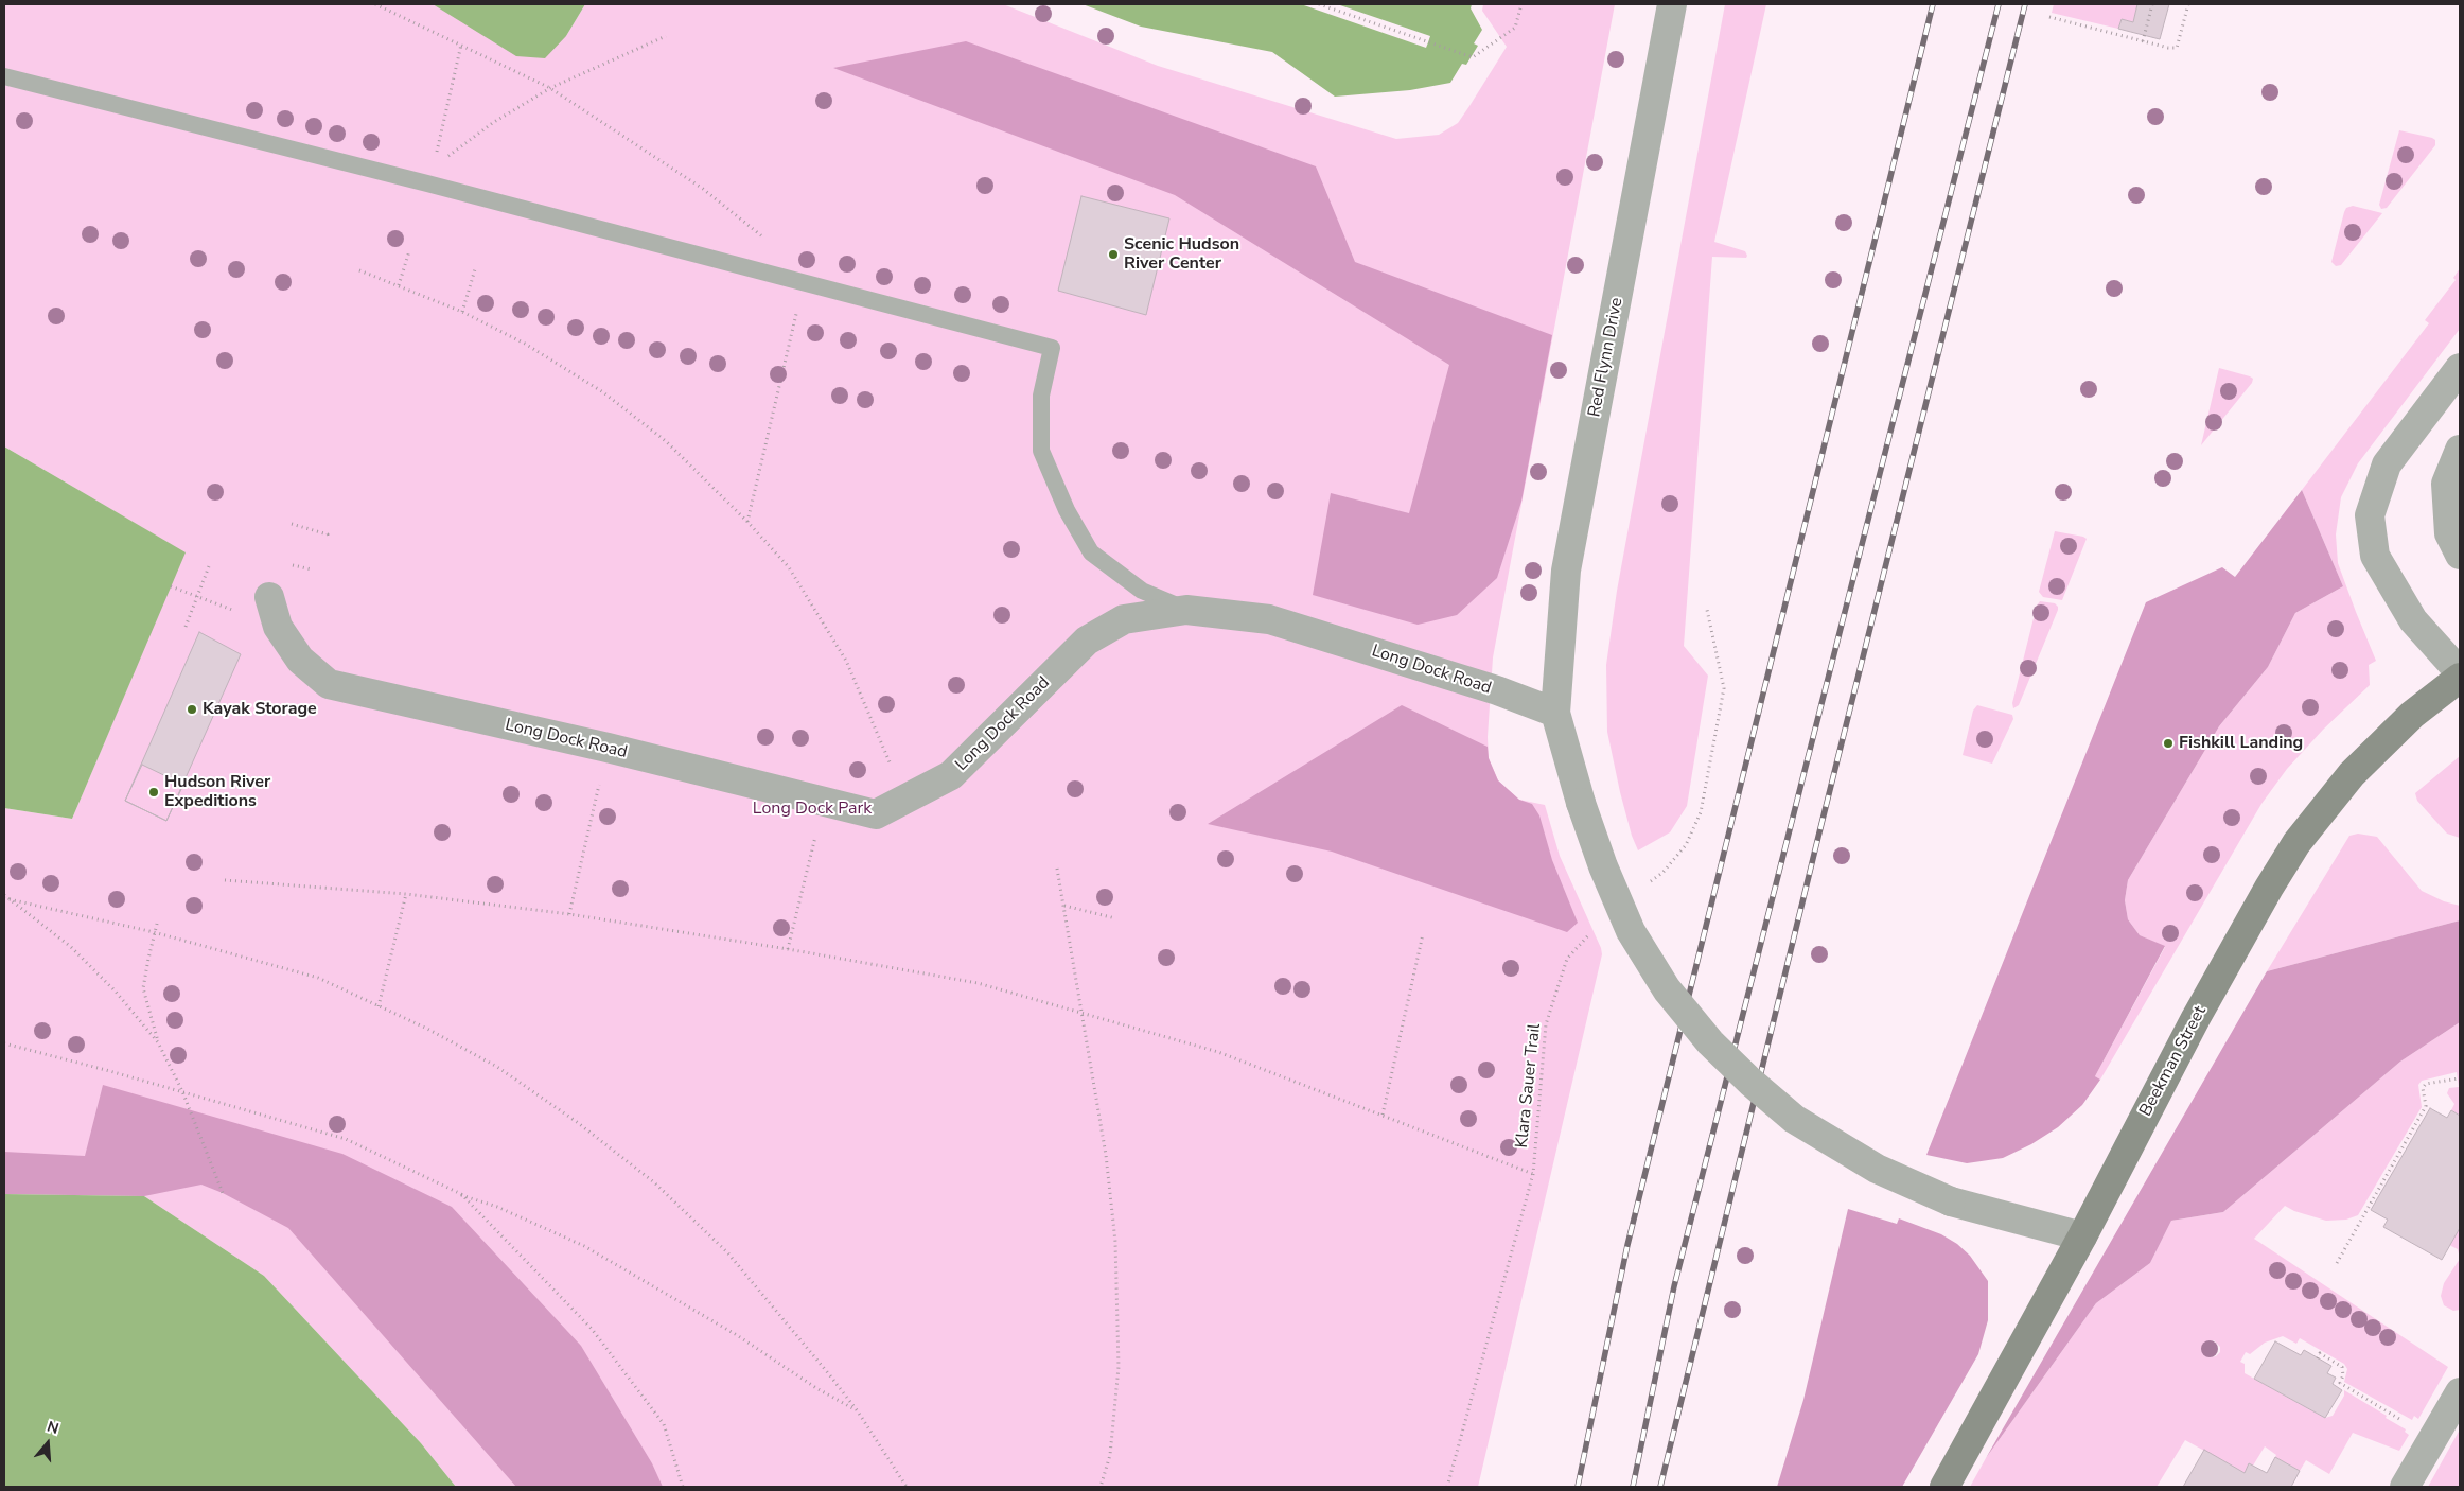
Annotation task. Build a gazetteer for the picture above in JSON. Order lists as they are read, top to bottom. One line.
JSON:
{"streets":{"street":["Red Flynn Drive","Long Dock Road","Beekman Street"],"path":["Klara Sauer Trail"]},"crossings":[["Red Flynn Drive","Long Dock Road"]],"parks":["Long Dock Park"],"places":["Scenic Hudson River Center","Kayak Storage","Fishkill Landing","Hudson River Expeditions"],"north":"top"}
